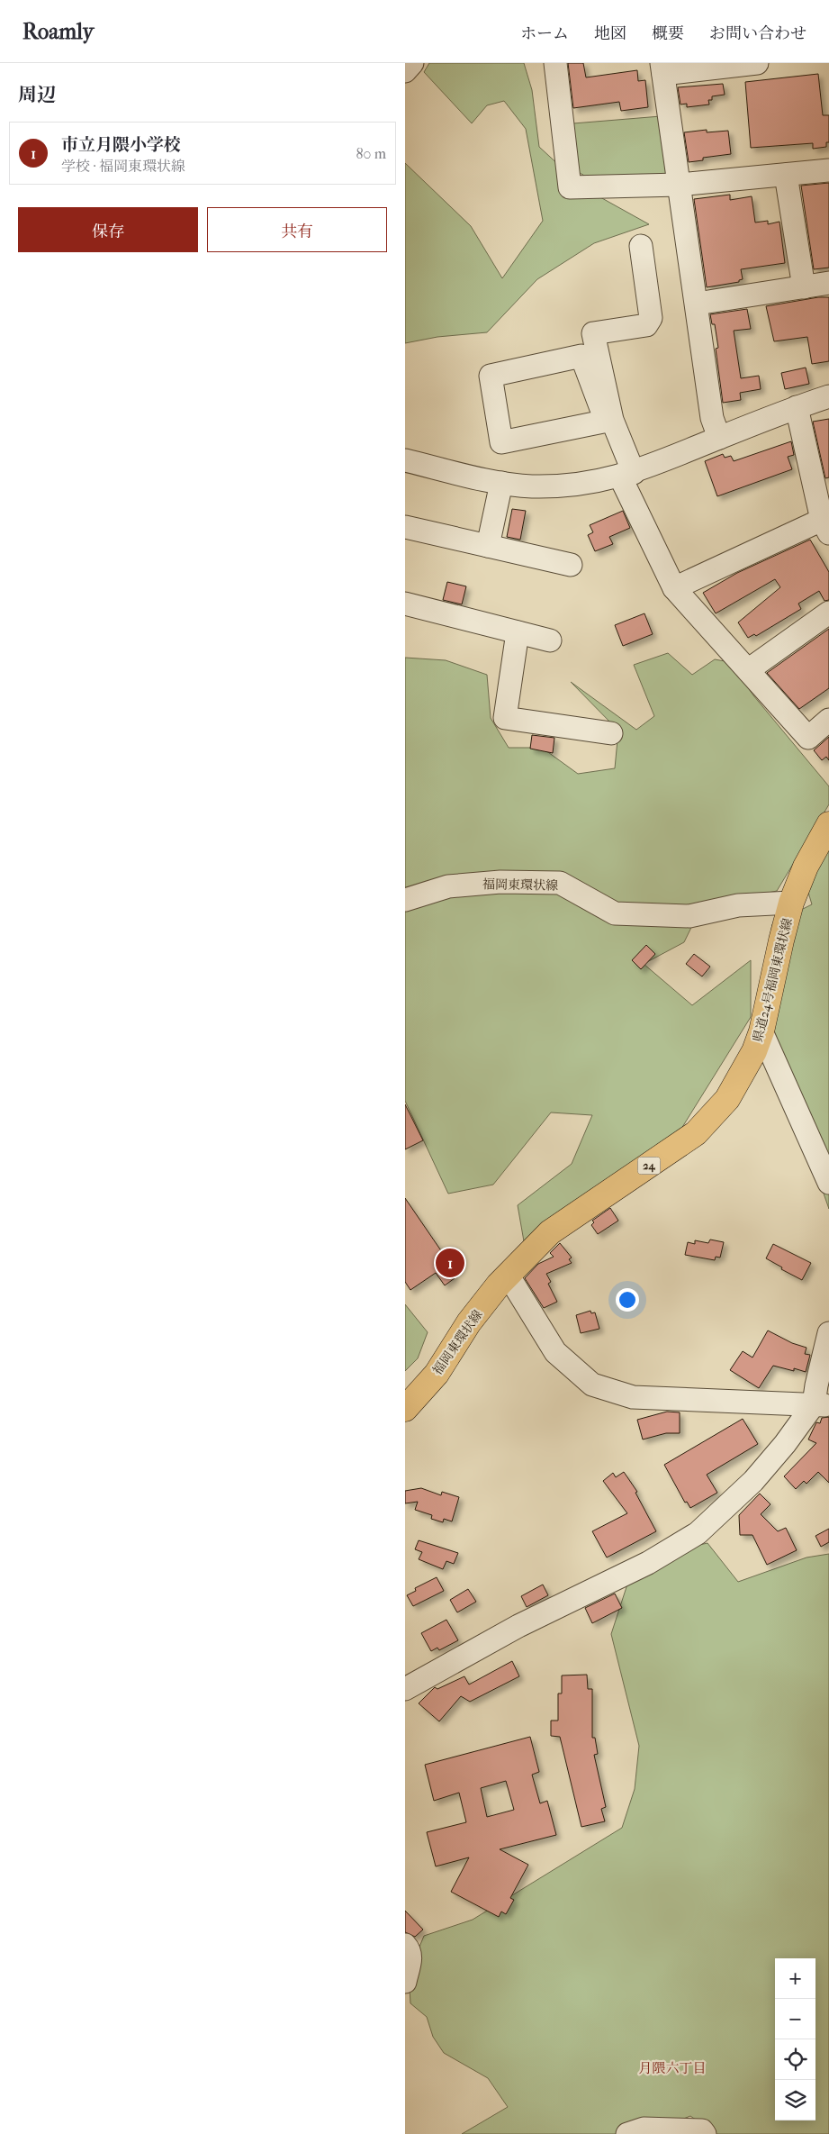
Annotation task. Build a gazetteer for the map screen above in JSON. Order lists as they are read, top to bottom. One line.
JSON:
{"streets":{"main road":["福岡東環状線","県道24号福岡東環状線","24"]},"crossings":[["福岡東環状線","県道24号福岡東環状線"]],"districts":["月隈六丁目"],"page":{"header":"Roamly","nav":["ホーム","地図","概要","お問い合わせ"],"heading":"周辺","list":[{"mark":"1","name":"市立月隈小学校","note":"学校 · 福岡東環状線","value":"80 m"}],"buttons":["保存","共有"],"pins":"1","map_buttons":["+","−"]}}
